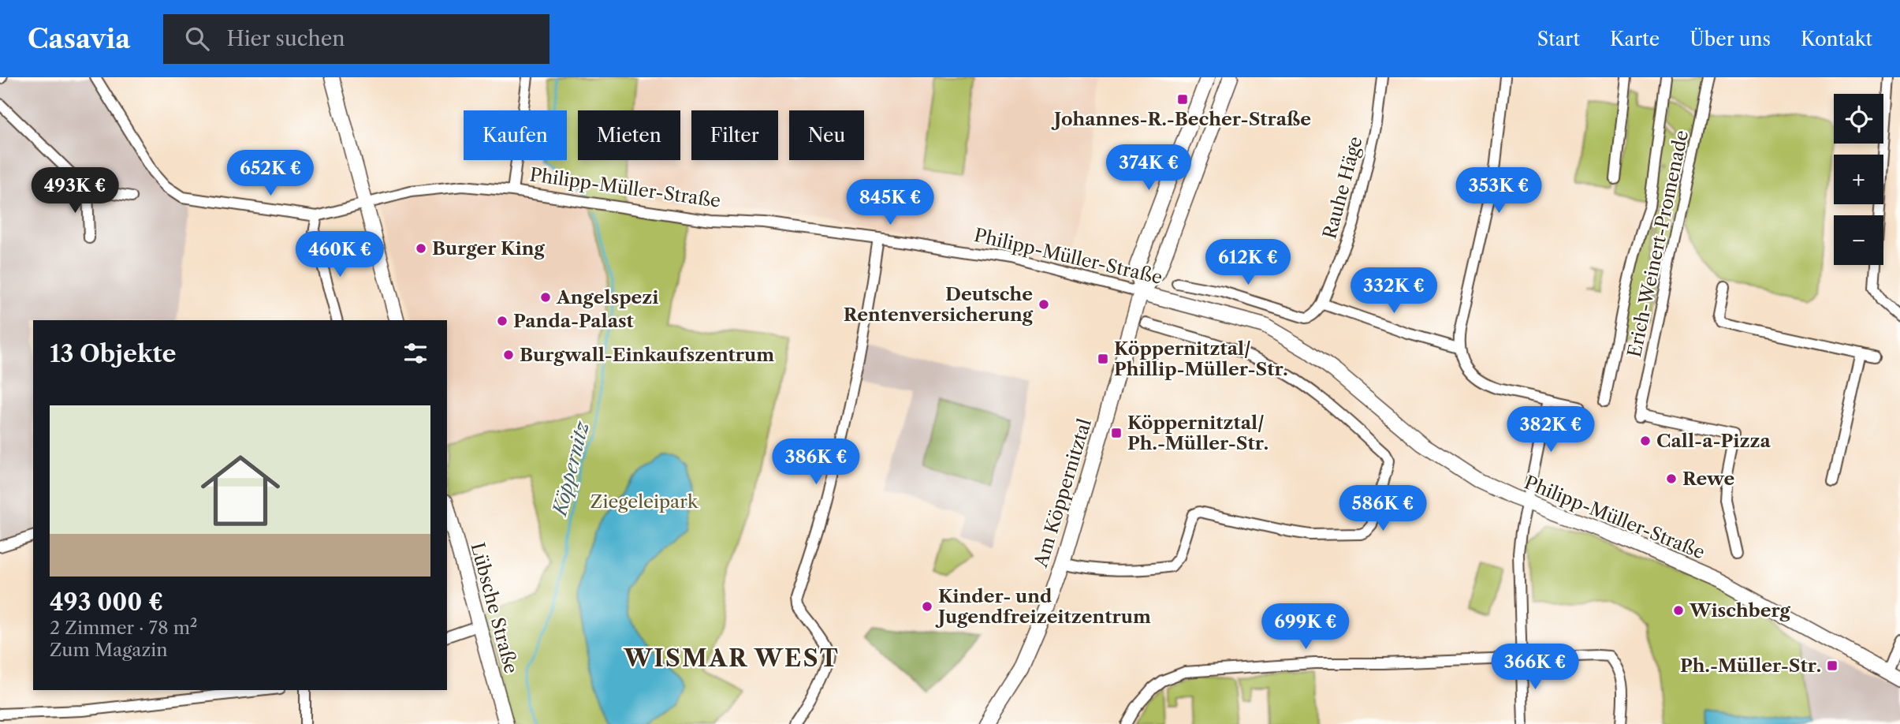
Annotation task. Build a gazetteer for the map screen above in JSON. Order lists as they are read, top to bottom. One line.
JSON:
{"streets":{"street":["Philipp-Müller-Straße","Rauhe Häge","Erich-Weinert-Promenade","Am Köppernitztal","Lübsche Straße"]},"crossings":[["Philipp-Müller-Straße","Rauhe Häge"],["Philipp-Müller-Straße","Am Köppernitztal"]],"districts":["WISMAR WEST"],"water":["Köppernitz"],"parks":["Ziegeleipark"],"places":{"transit":["Johannes-R.-Becher-Straße","Köppernitztal/ Phillip-Müller-Str.","Köppernitztal/ Ph.-Müller-Str.","Ph.-Müller-Str."],"other":["Burger King","Angelspezi","Deutsche Rentenversicherung","Panda-Palast","Burgwall-Einkaufszentrum","Call-a-Pizza","Rewe","Kinder- und Jugendfreizeitzentrum","Wischberg"]},"page":{"header":"Casavia","search":"Hier suchen","nav":["Start","Karte","Über uns","Kontakt"],"map_buttons":["+","−"],"chip":["Kaufen","Mieten","Filter","Neu"],"price":["374K €","652K €","493K €","353K €","845K €","460K €","612K €","332K €","382K €","386K €","586K €","699K €","366K €"],"heading":"13 Objekte","list":[{"name":"493 000 €","note":"2 Zimmer · 78 m² · Zum Magazin"}]}}
